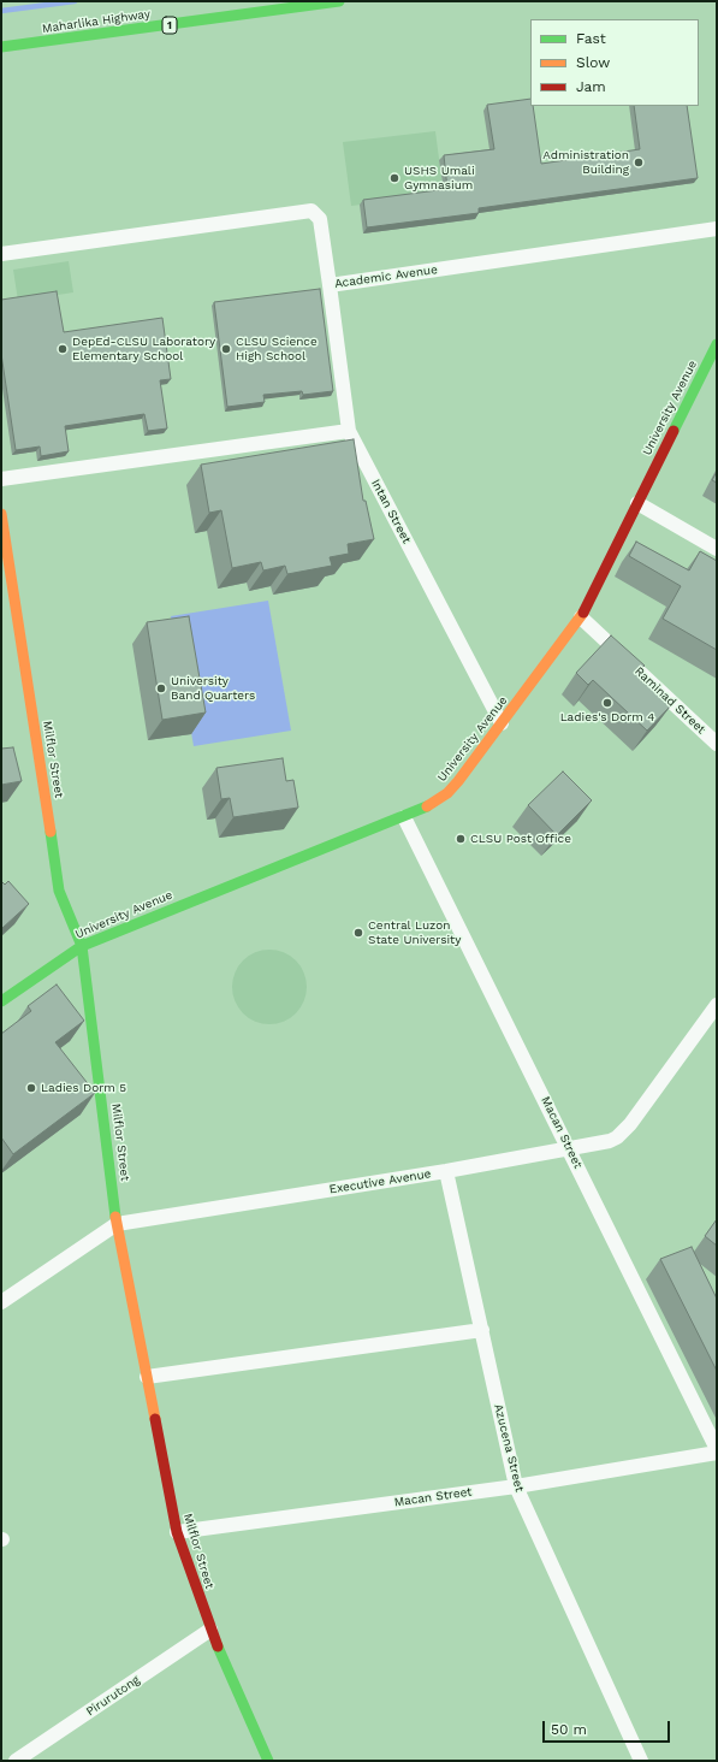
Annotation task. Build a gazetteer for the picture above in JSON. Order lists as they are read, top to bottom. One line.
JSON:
{"streets":{"main road":["Maharlika Highway","1","University Avenue","Milflor Street"],"street":["Academic Avenue","Intan Street","Raminad Street","Macan Street","Executive Avenue","Azucena Street","Pirurutong"]},"crossings":[["Academic Avenue","Intan Street"],["University Avenue","Intan Street"],["University Avenue","Raminad Street"],["University Avenue","Milflor Street"],["University Avenue","Macan Street"],["Milflor Street","Macan Street"],["Milflor Street","Executive Avenue"],["Milflor Street","Pirurutong"],["Macan Street","Executive Avenue"],["Macan Street","Azucena Street"],["Executive Avenue","Azucena Street"]],"places":["Administration Building","USHS Umali Gymnasium","DepEd-CLSU Laboratory Elementary School","CLSU Science High School","University Band Quarters","Ladies's Dorm 4","CLSU Post Office","Central Luzon State University","Ladies Dorm 5"],"legend":["Fast","Slow","Jam"],"scale_bar":"50 m"}
